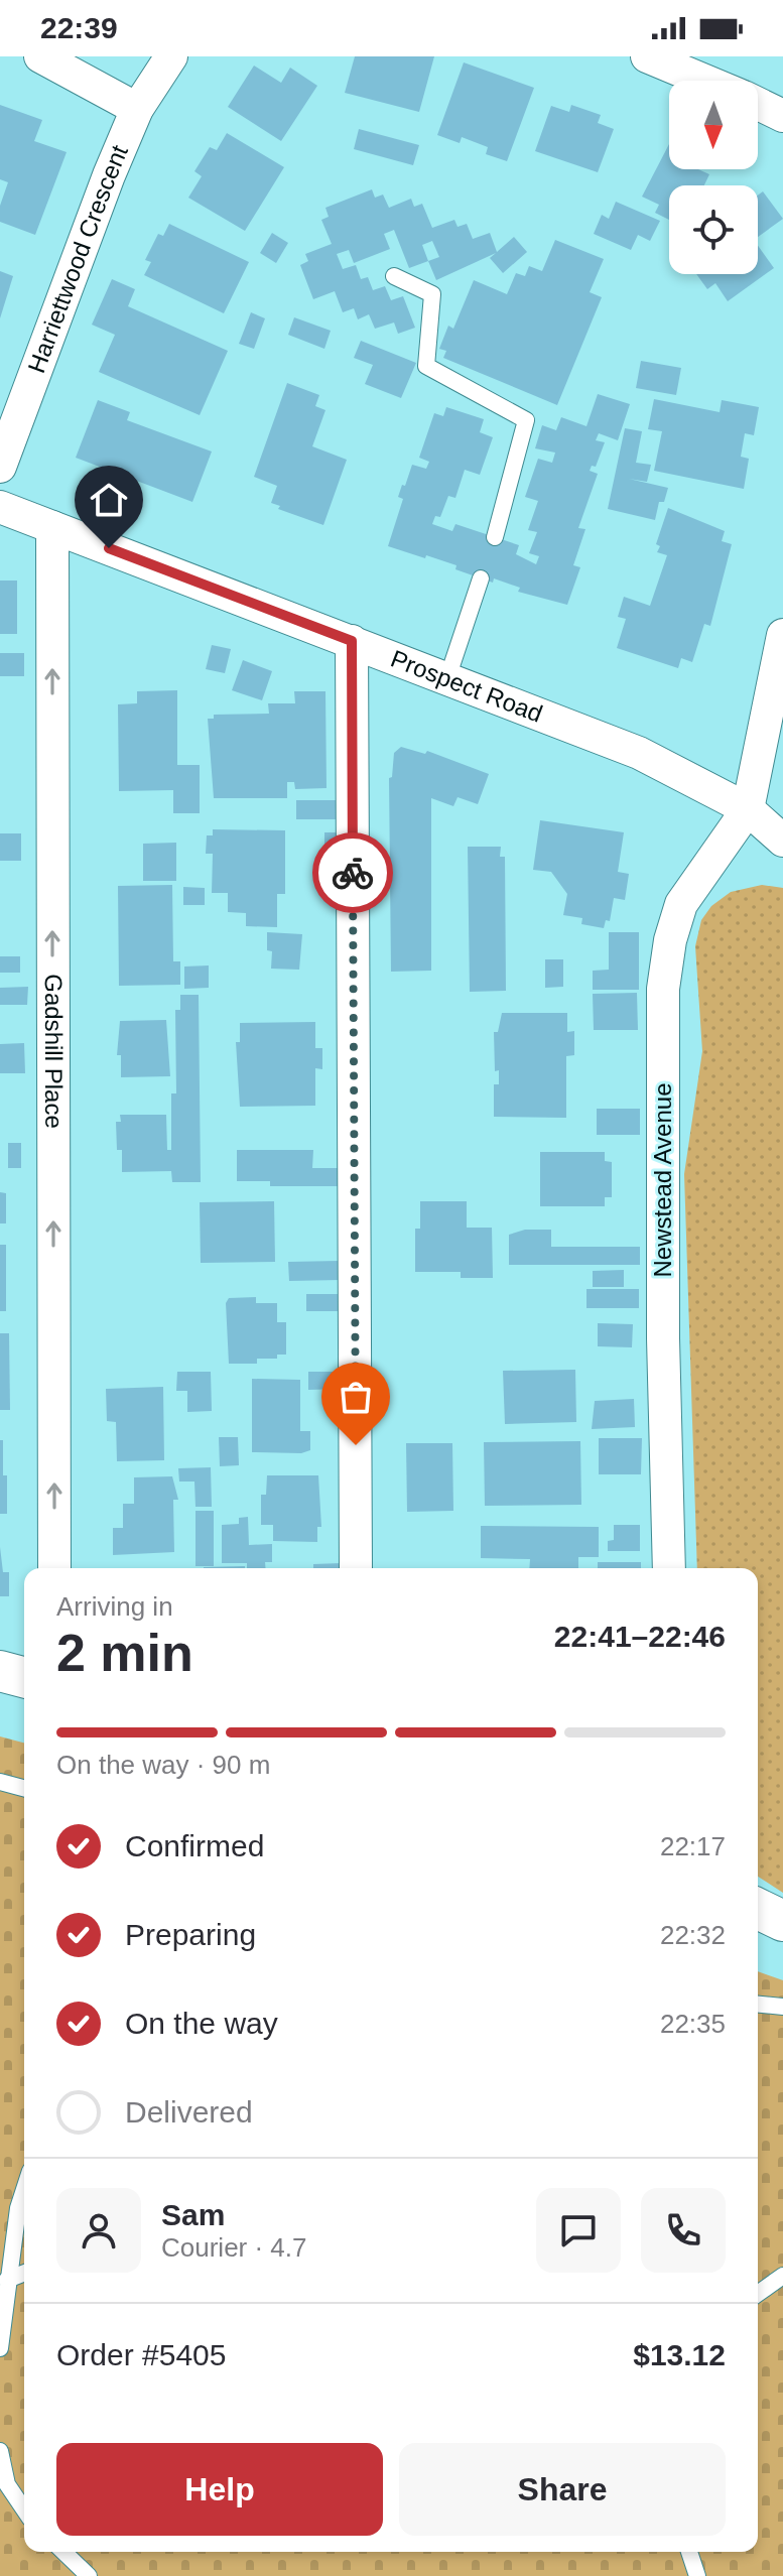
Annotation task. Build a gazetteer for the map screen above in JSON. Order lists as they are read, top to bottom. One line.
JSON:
{"streets":{"street":["Harriettwood Crescent","Prospect Road","Gadshill Place","Newstead Avenue"]},"crossings":[["Prospect Road","Gadshill Place"],["Prospect Road","Newstead Avenue"]],"one_way":["Gadshill Place"],"north":"bottom","page":{"status":"22:39","heading":["2 min","Arriving in","22:41–22:46"],"panel":["Sam","Courier · 4.7","Order #5405","$13.12"],"bar":"On the way · 90 m","list":[["Confirmed","22:17"],["Preparing","22:32"],["On the way","22:35"],"Delivered"],"buttons":["Help","Share"]}}
